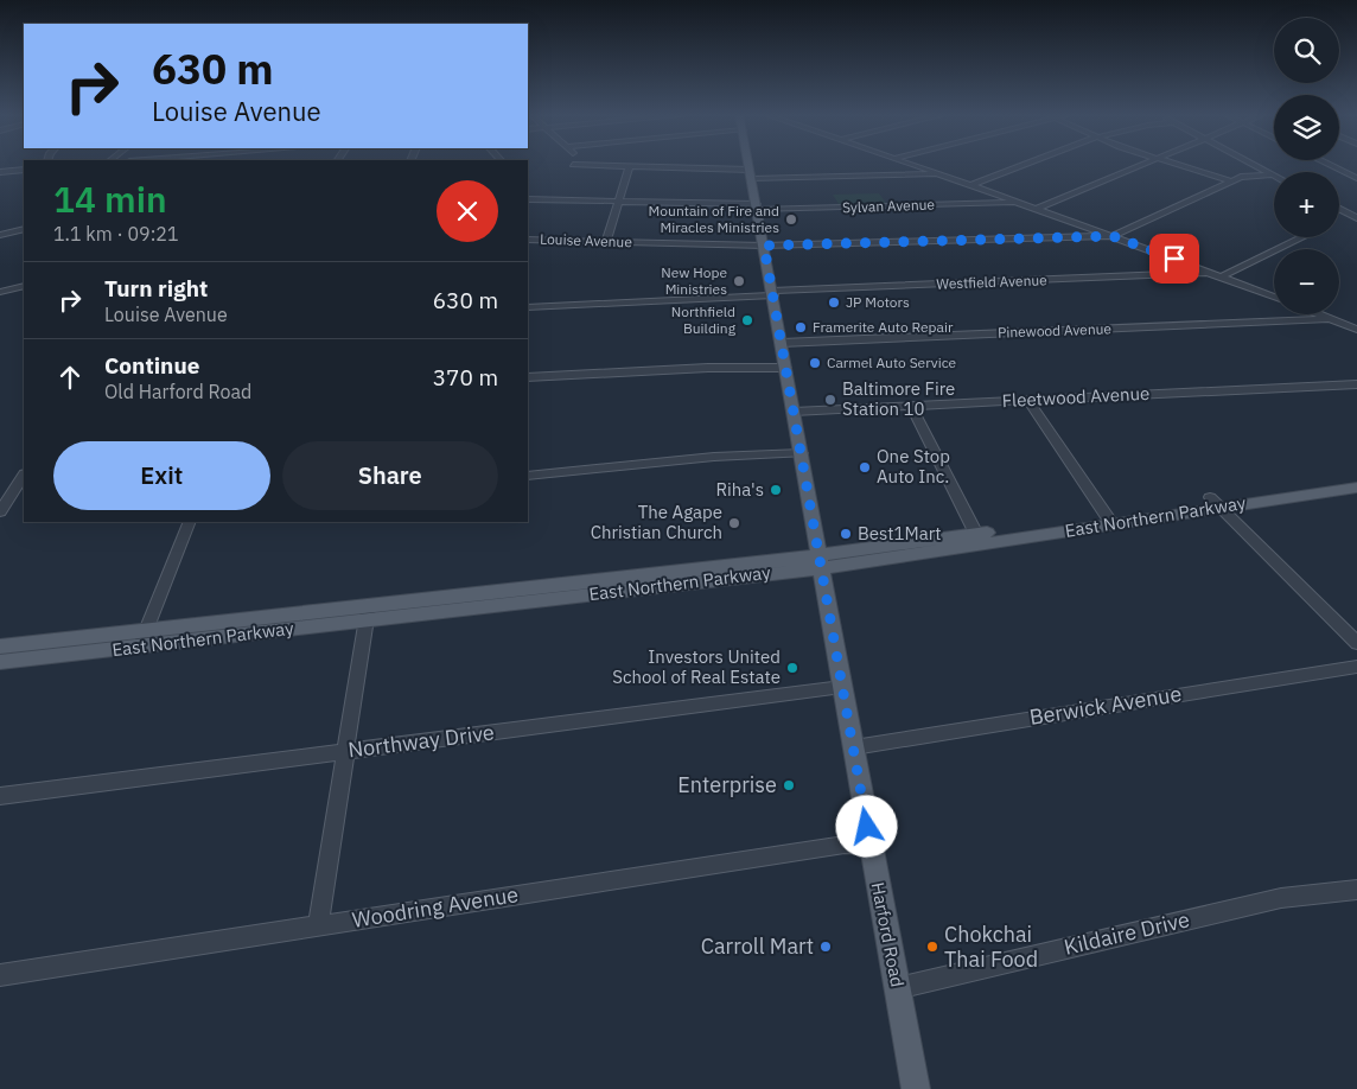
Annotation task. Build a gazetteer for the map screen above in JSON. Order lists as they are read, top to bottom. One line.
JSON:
{"streets":{"main road":["East Northern Parkway","Harford Road"],"street":["Sylvan Avenue","Louise Avenue","Westfield Avenue","Pinewood Avenue","Fleetwood Avenue","Berwick Avenue","Northway Drive","Woodring Avenue","Kildaire Drive"]},"crossings":[["Sylvan Avenue","Harford Road"],["Louise Avenue","Harford Road"],["Westfield Avenue","Harford Road"],["Pinewood Avenue","Harford Road"],["Fleetwood Avenue","Harford Road"],["East Northern Parkway","Harford Road"],["Berwick Avenue","Harford Road"],["Northway Drive","Harford Road"],["Woodring Avenue","Harford Road"],["Kildaire Drive","Harford Road"]],"places":["Mountain of Fire and Miracles Ministries","New Hope Ministries","JP Motors","Northfield Building","Framerite Auto Repair","Carmel Auto Service","Baltimore Fire Station 10","One Stop Auto Inc.","Riha's","The Agape Christian Church","Best1Mart","Investors United School of Real Estate","Enterprise","Carroll Mart","Chokchai Thai Food"],"page":{"map_buttons":["+","−"],"turn":["630 m","Louise Avenue"],"heading":["14 min","1.1 km · 09:21"],"list":[{"name":"Turn right","note":"Louise Avenue","value":"630 m"},{"name":"Continue","note":"Old Harford Road","value":"370 m"}],"buttons":["Exit","Share"]}}
